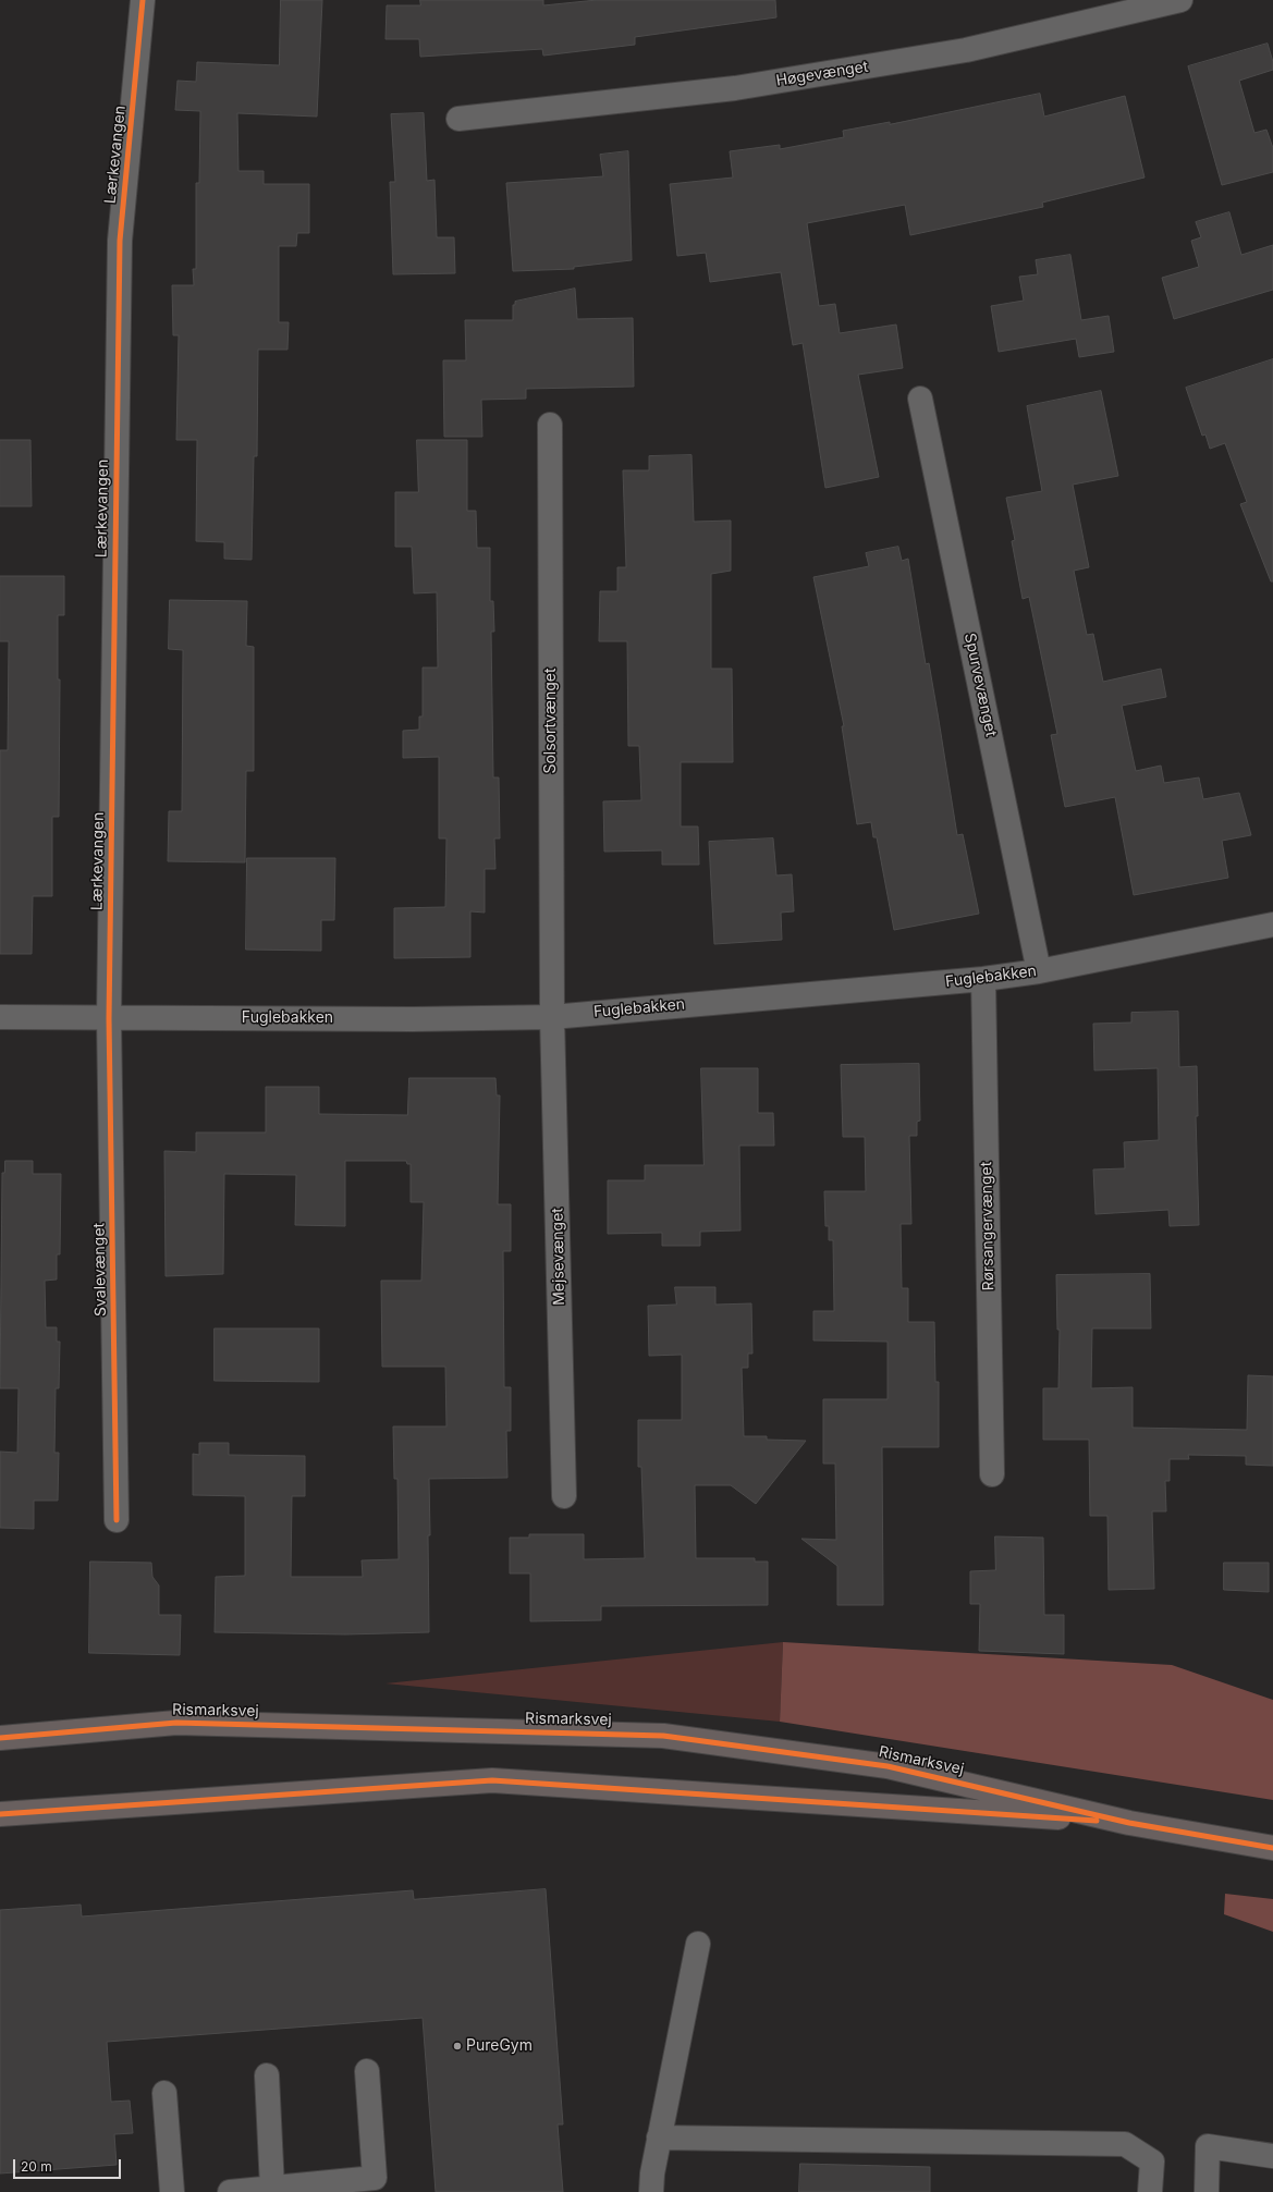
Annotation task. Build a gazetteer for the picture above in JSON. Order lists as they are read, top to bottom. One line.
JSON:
{"streets":{"main road":["Rismarksvej"],"street":["Høgevænget","Lærkevangen","Spurvevænget","Solsortvænget","Fuglebakken","Rørsangervænget","Mejsevænget","Svalevænget"]},"crossings":[["Lærkevangen","Fuglebakken"],["Lærkevangen","Svalevænget"],["Spurvevænget","Fuglebakken"],["Solsortvænget","Fuglebakken"],["Solsortvænget","Mejsevænget"],["Fuglebakken","Rørsangervænget"],["Fuglebakken","Mejsevænget"],["Fuglebakken","Svalevænget"]],"places":["PureGym"],"scale_bar":"20 m"}
